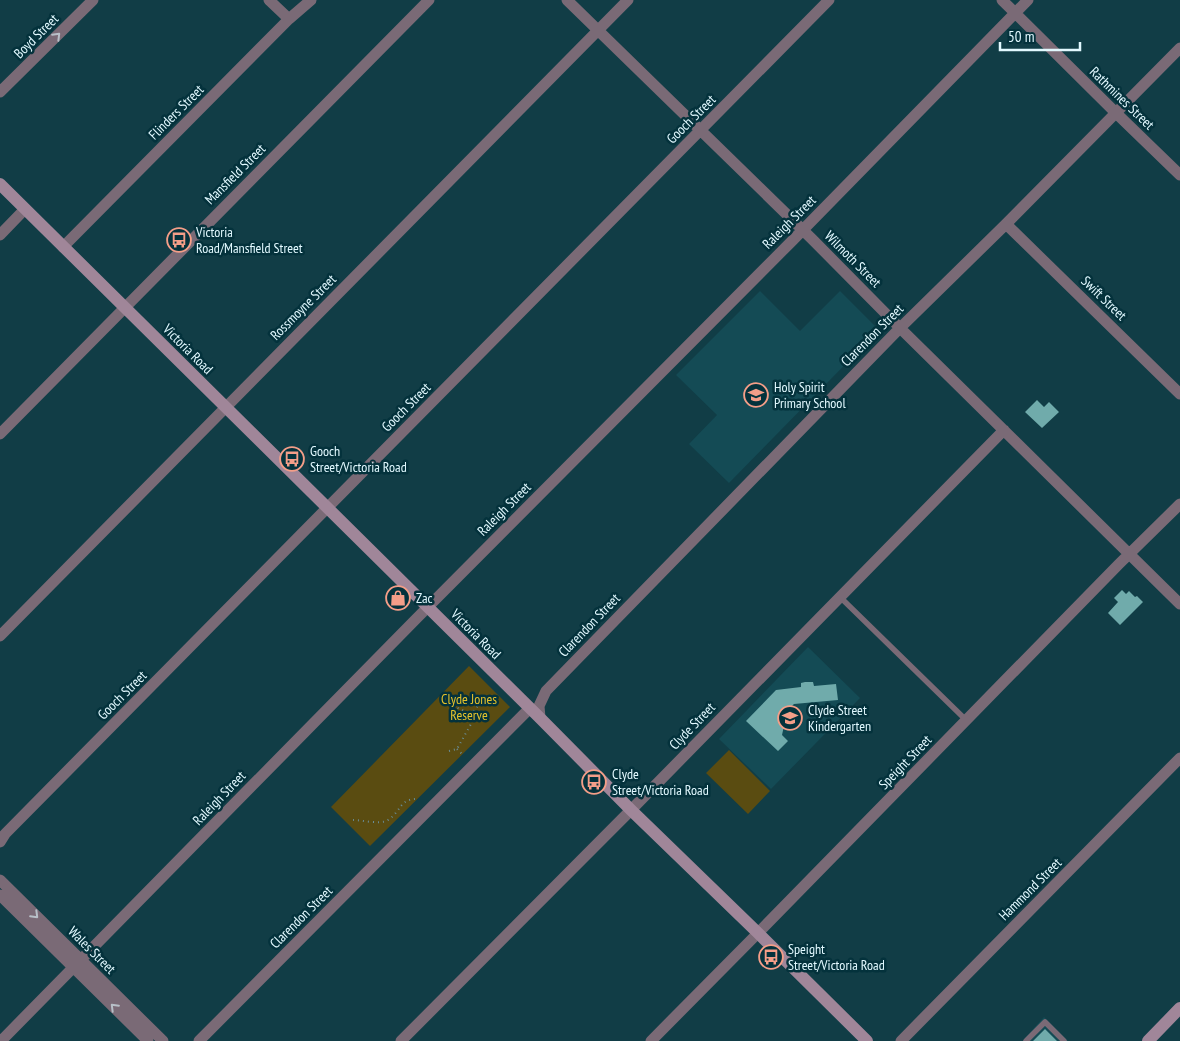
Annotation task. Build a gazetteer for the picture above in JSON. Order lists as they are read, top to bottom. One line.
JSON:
{"streets":{"street":["Boyd Street","Rathmines Street","Flinders Street","Gooch Street","Mansfield Street","Raleigh Street","Wilmoth Street","Swift Street","Rossmoyne Street","Clarendon Street","Victoria Road","Clyde Street","Speight Street","Hammond Street","Wales Street"]},"crossings":[["Rathmines Street","Raleigh Street"],["Rathmines Street","Clarendon Street"],["Flinders Street","Victoria Road"],["Gooch Street","Wilmoth Street"],["Gooch Street","Victoria Road"],["Mansfield Street","Victoria Road"],["Raleigh Street","Wilmoth Street"],["Raleigh Street","Victoria Road"],["Raleigh Street","Wales Street"],["Wilmoth Street","Rossmoyne Street"],["Wilmoth Street","Clarendon Street"],["Wilmoth Street","Clyde Street"],["Wilmoth Street","Speight Street"],["Swift Street","Clarendon Street"],["Rossmoyne Street","Victoria Road"],["Clarendon Street","Victoria Road"],["Victoria Road","Clyde Street"],["Victoria Road","Speight Street"]],"one_way":["Boyd Street"],"parks":["Clyde Jones Reserve"],"places":{"bus stop":["Victoria Road/Mansfield Street","Gooch Street/Victoria Road","Clyde Street/Victoria Road","Speight Street/Victoria Road"],"school or university":["Holy Spirit Primary School","Clyde Street Kindergarten"],"shop":["Zac"]},"scale_bar":"50 m"}
